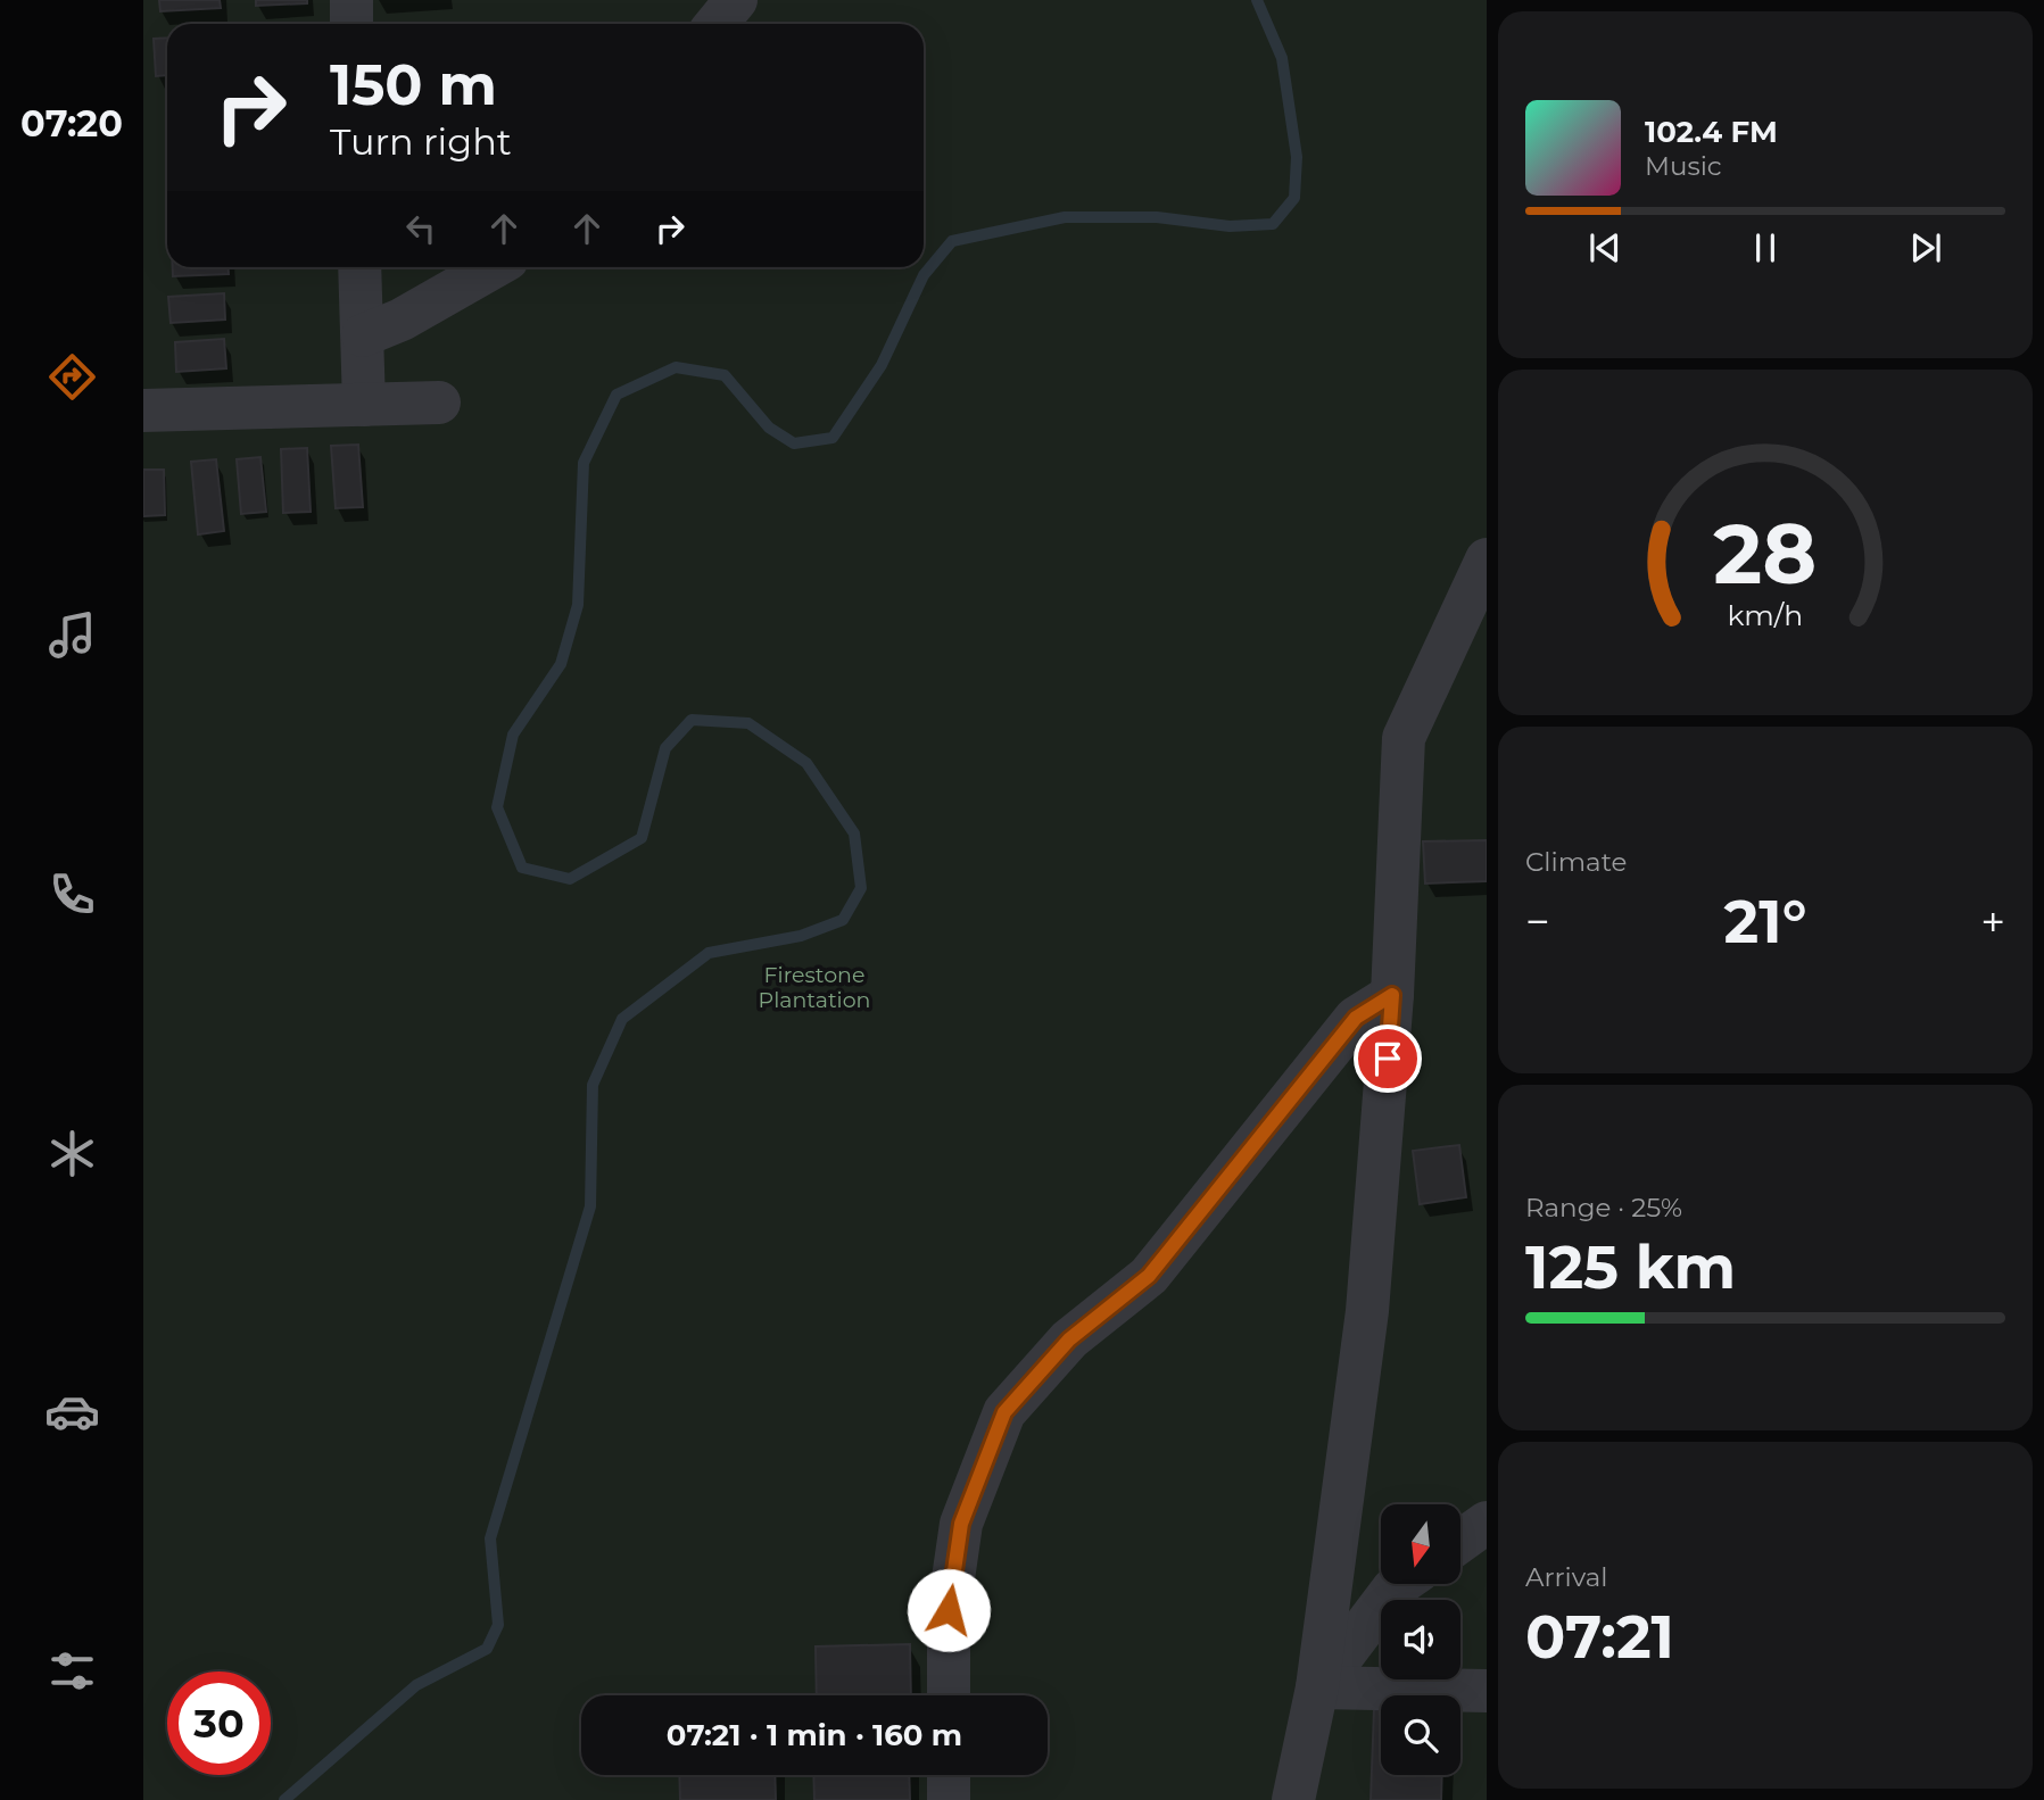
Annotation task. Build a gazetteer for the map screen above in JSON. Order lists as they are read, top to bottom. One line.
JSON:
{"parks":["Firestone Plantation"],"north":"bottom","page":{"tabs":"07:20","turn":["150 m","Turn right"],"song":["102.4 FM","Music"],"tile":["Climate",["Range · 25%","125 km"],["Arrival","07:21"]],"heat":["−","21°","+"],"limit":"30","trip":"07:21 · 1 min · 160 m","gauge":["28","km/h"]}}
